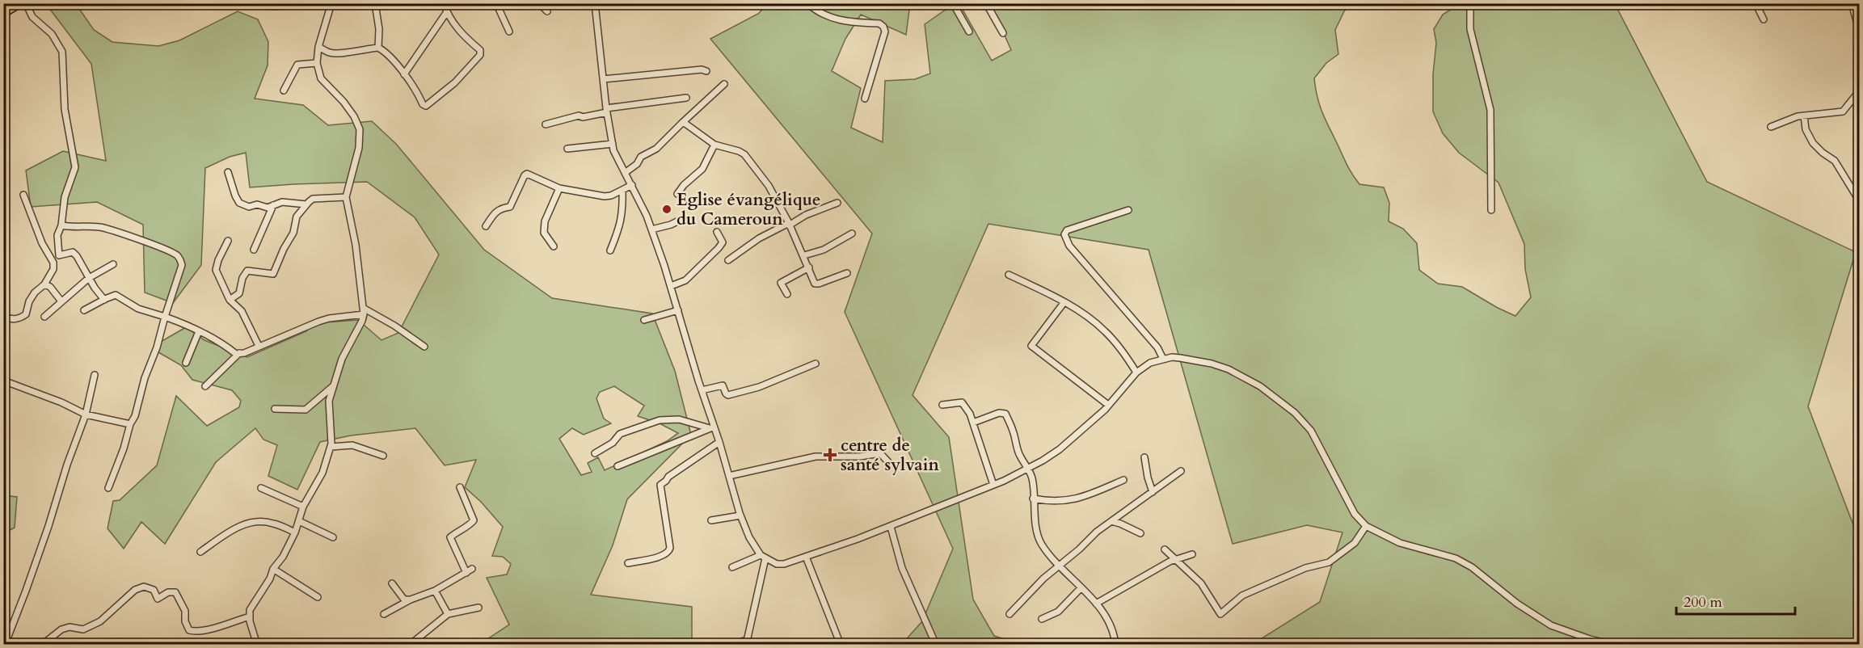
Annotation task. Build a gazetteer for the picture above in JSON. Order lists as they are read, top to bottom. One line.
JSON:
{"places":{"other":["Eglise évangélique du Cameroun"],"health":["centre de santé sylvain"]},"scale_bar":"200 m"}
